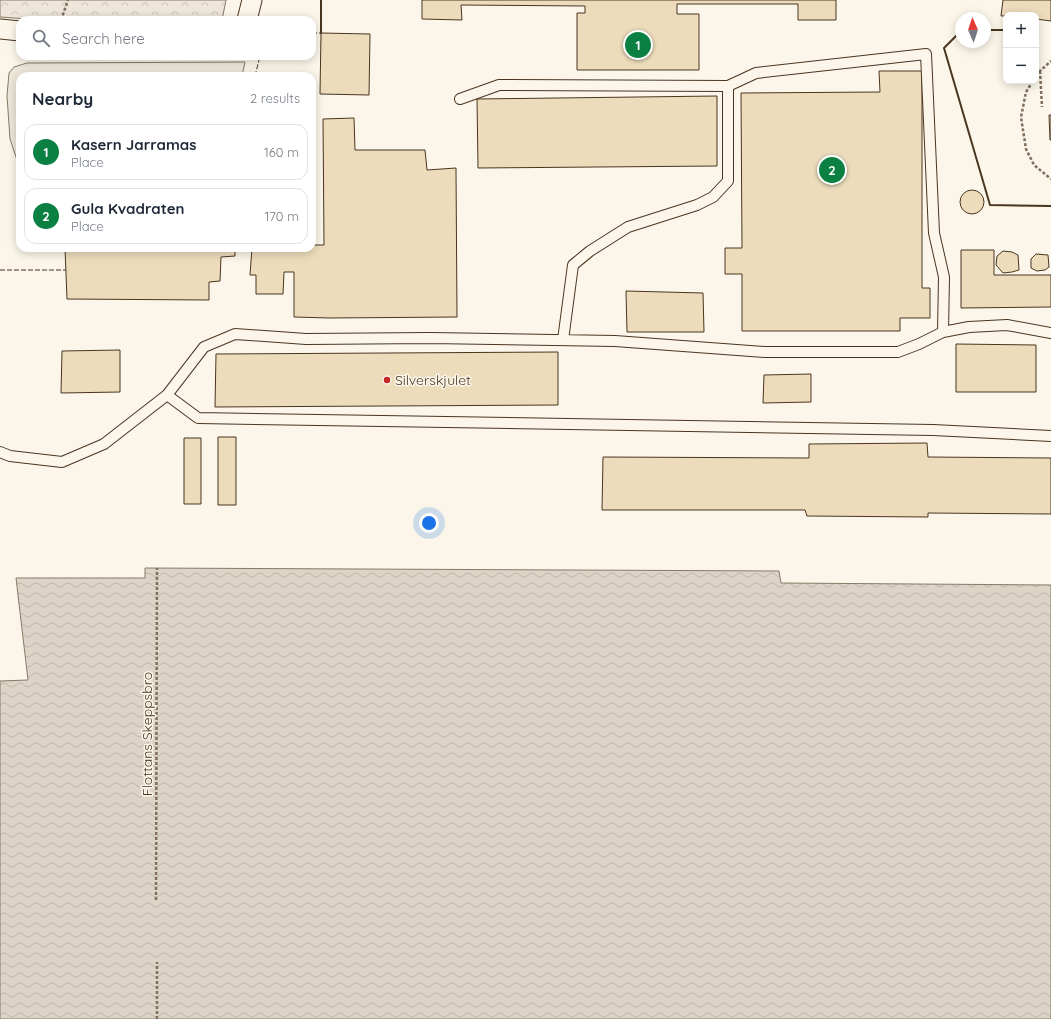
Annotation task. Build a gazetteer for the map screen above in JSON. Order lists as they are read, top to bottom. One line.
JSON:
{"streets":{"path":["Flottans Skeppsbro"]},"places":["Silverskjulet"],"north":"top","page":{"map_buttons":["+","−"],"search":"Search here","pins":["1","2"],"heading":["Nearby","2 results"],"list":[{"mark":"1","name":"Kasern Jarramas","note":"Place","value":"160 m"},{"mark":"2","name":"Gula Kvadraten","note":"Place","value":"170 m"}]}}
